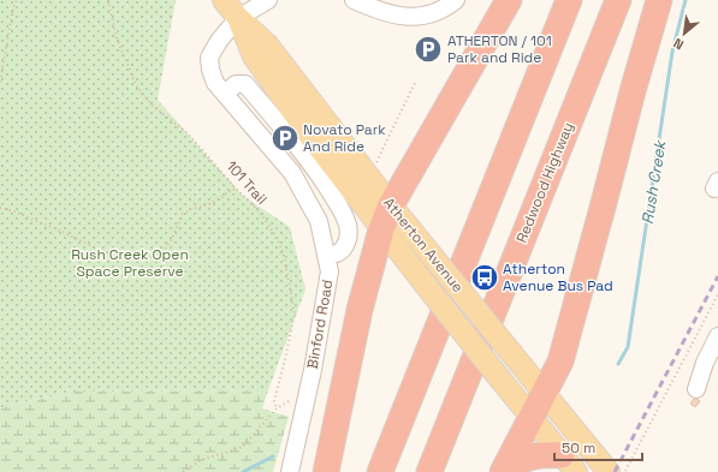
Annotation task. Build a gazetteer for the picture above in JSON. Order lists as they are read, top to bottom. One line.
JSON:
{"streets":{"highway":["Redwood Highway"],"main road":["Atherton Avenue"],"street":["Binford Road"],"path":["101 Trail"]},"crossings":[["Atherton Avenue","Binford Road"]],"water":["Rush Creek"],"parks":["Rush Creek Open Space Preserve"],"places":{"parking":["ATHERTON / 101 Park and Ride","Novato Park And Ride"],"bus stop":["Atherton Avenue Bus Pad"]},"scale_bar":"50 m","north":"bottom left"}
